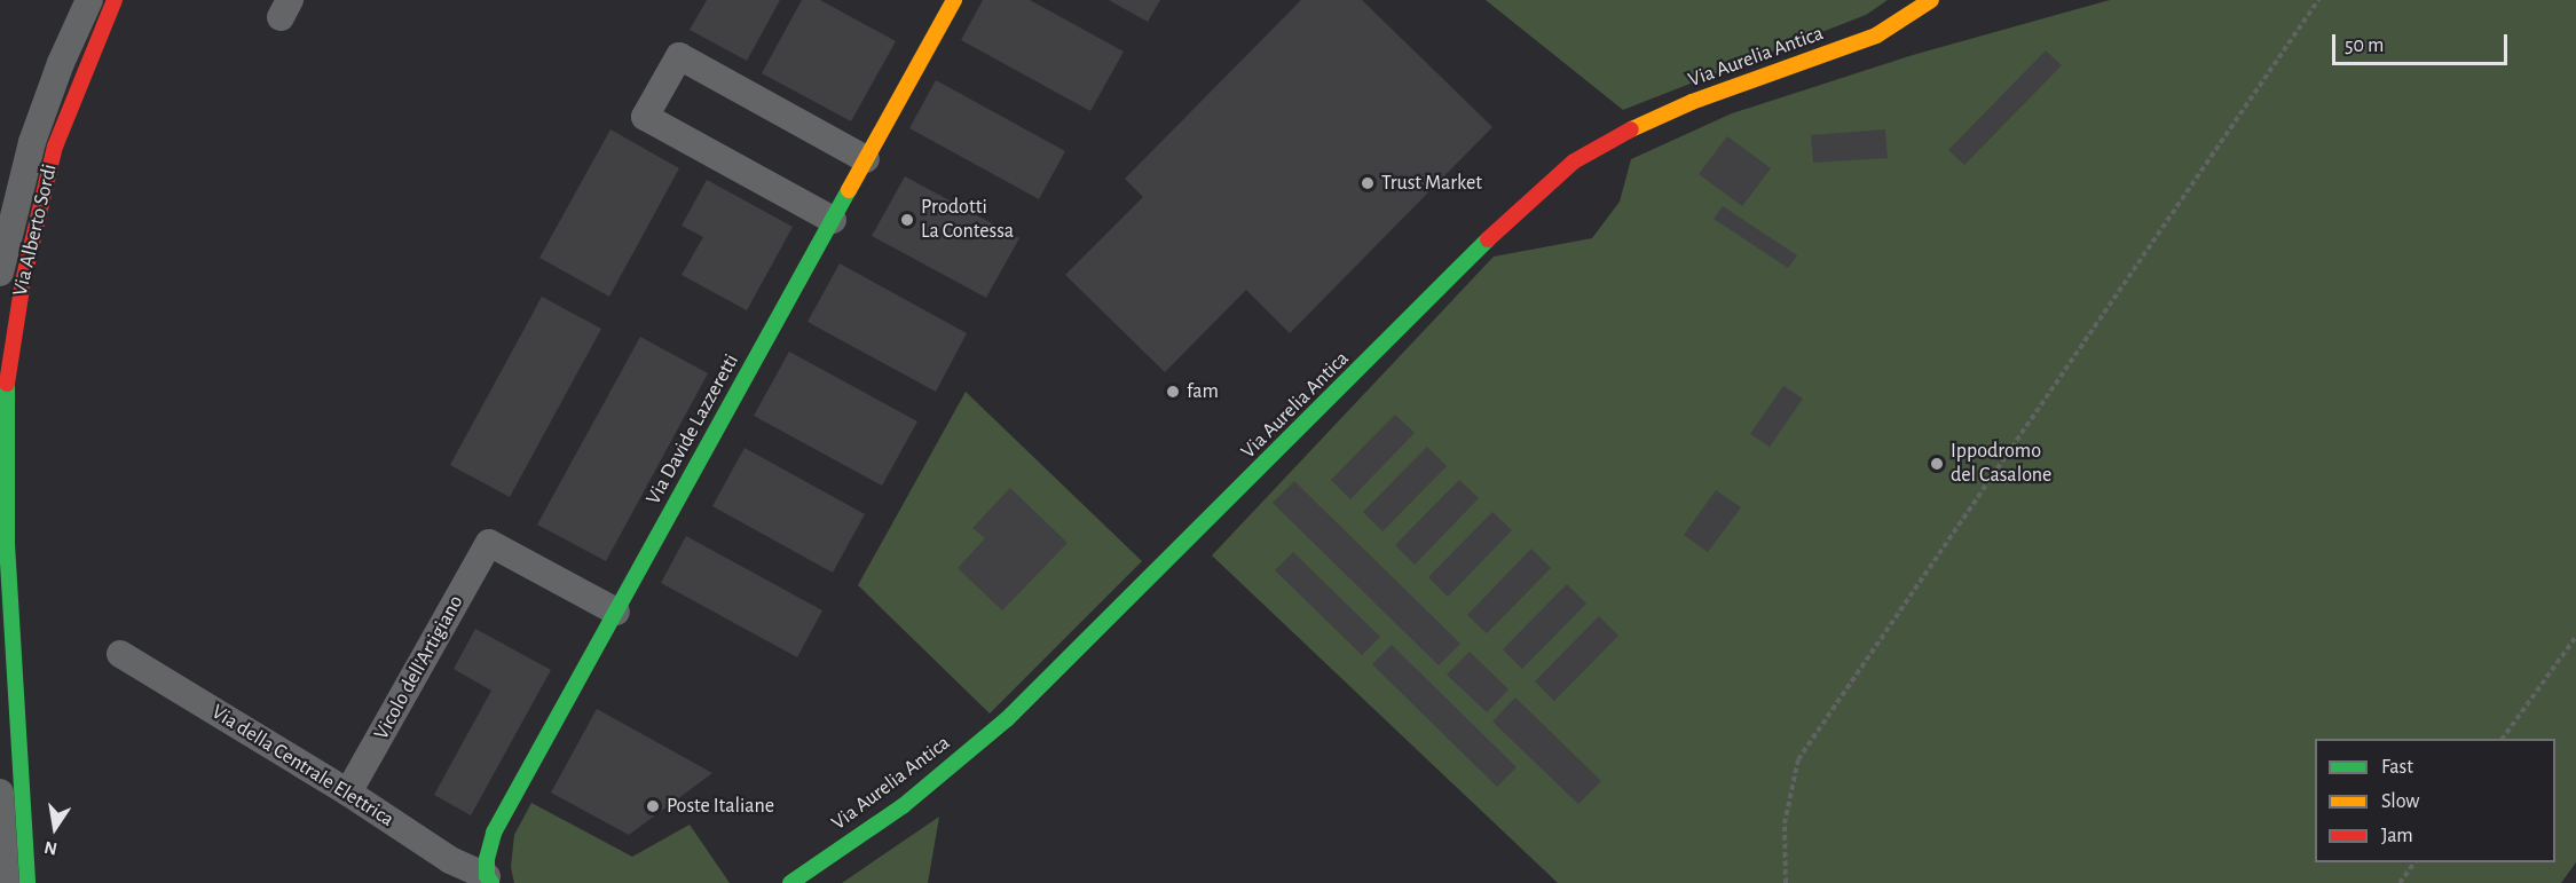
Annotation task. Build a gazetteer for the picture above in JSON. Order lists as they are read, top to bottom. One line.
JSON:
{"streets":{"street":["Via Aurelia Antica","Via Alberto Sordi","Via Davide Lazzeretti","Vicolo dell'Artigiano","Via della Centrale Elettrica"]},"crossings":[["Via Davide Lazzeretti","Vicolo dell'Artigiano"],["Via Davide Lazzeretti","Via della Centrale Elettrica"],["Vicolo dell'Artigiano","Via della Centrale Elettrica"]],"places":["Trust Market","Prodotti La Contessa","fam","Ippodromo del Casalone","Poste Italiane"],"legend":["Fast","Slow","Jam"],"scale_bar":"50 m","north":"bottom"}
